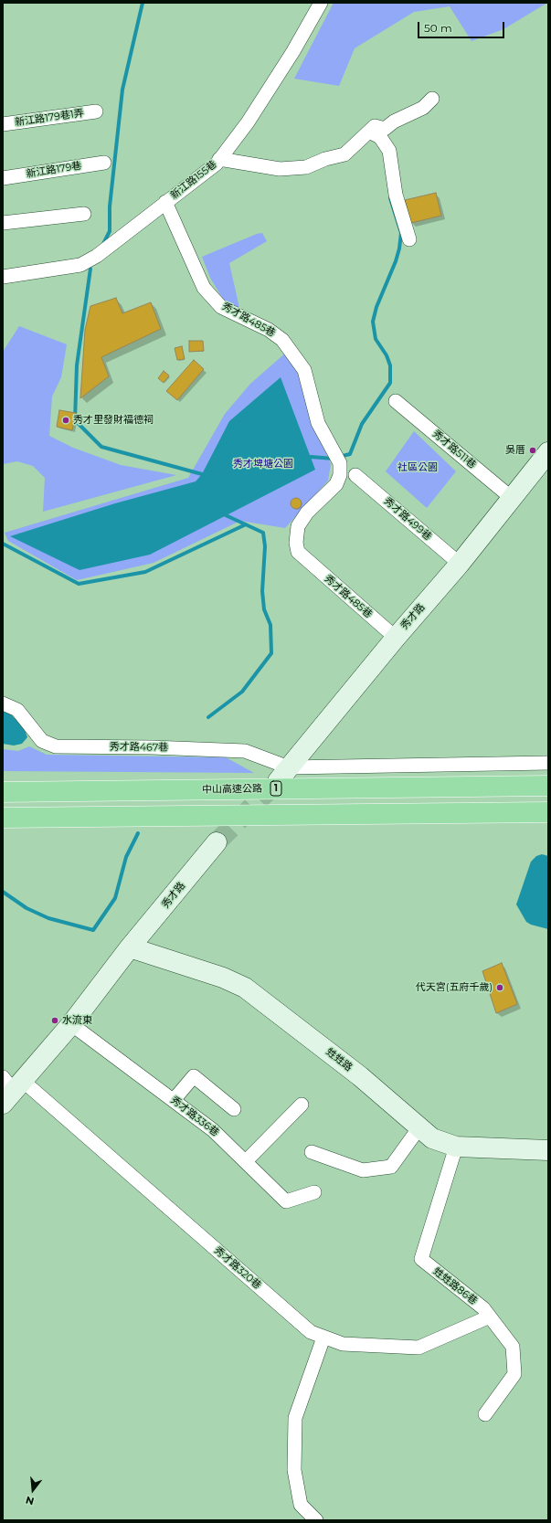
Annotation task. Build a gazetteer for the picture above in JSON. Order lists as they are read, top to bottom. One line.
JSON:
{"streets":{"highway":["1","中山高速公路"],"main road":["秀才路","甡甡路"],"street":["新江路179巷1弄","新江路179巷","新江路155巷","秀才路485巷","秀才路511巷","秀才路499巷","秀才路467巷","秀才路336巷","秀才路320巷","甡甡路86巷"]},"crossings":[["新江路155巷","秀才路485巷"],["秀才路485巷","秀才路"],["秀才路511巷","秀才路"],["秀才路499巷","秀才路"],["秀才路","秀才路467巷"],["秀才路","甡甡路"],["秀才路","秀才路336巷"],["秀才路","秀才路320巷"],["甡甡路","甡甡路86巷"],["秀才路320巷","甡甡路86巷"]],"parks":["秀才埤塘公園","社區公園"],"places":["秀才里發財福德祠","吳厝","代天宮(五府千歲)","水流東"],"scale_bar":"50 m","north":"bottom"}
